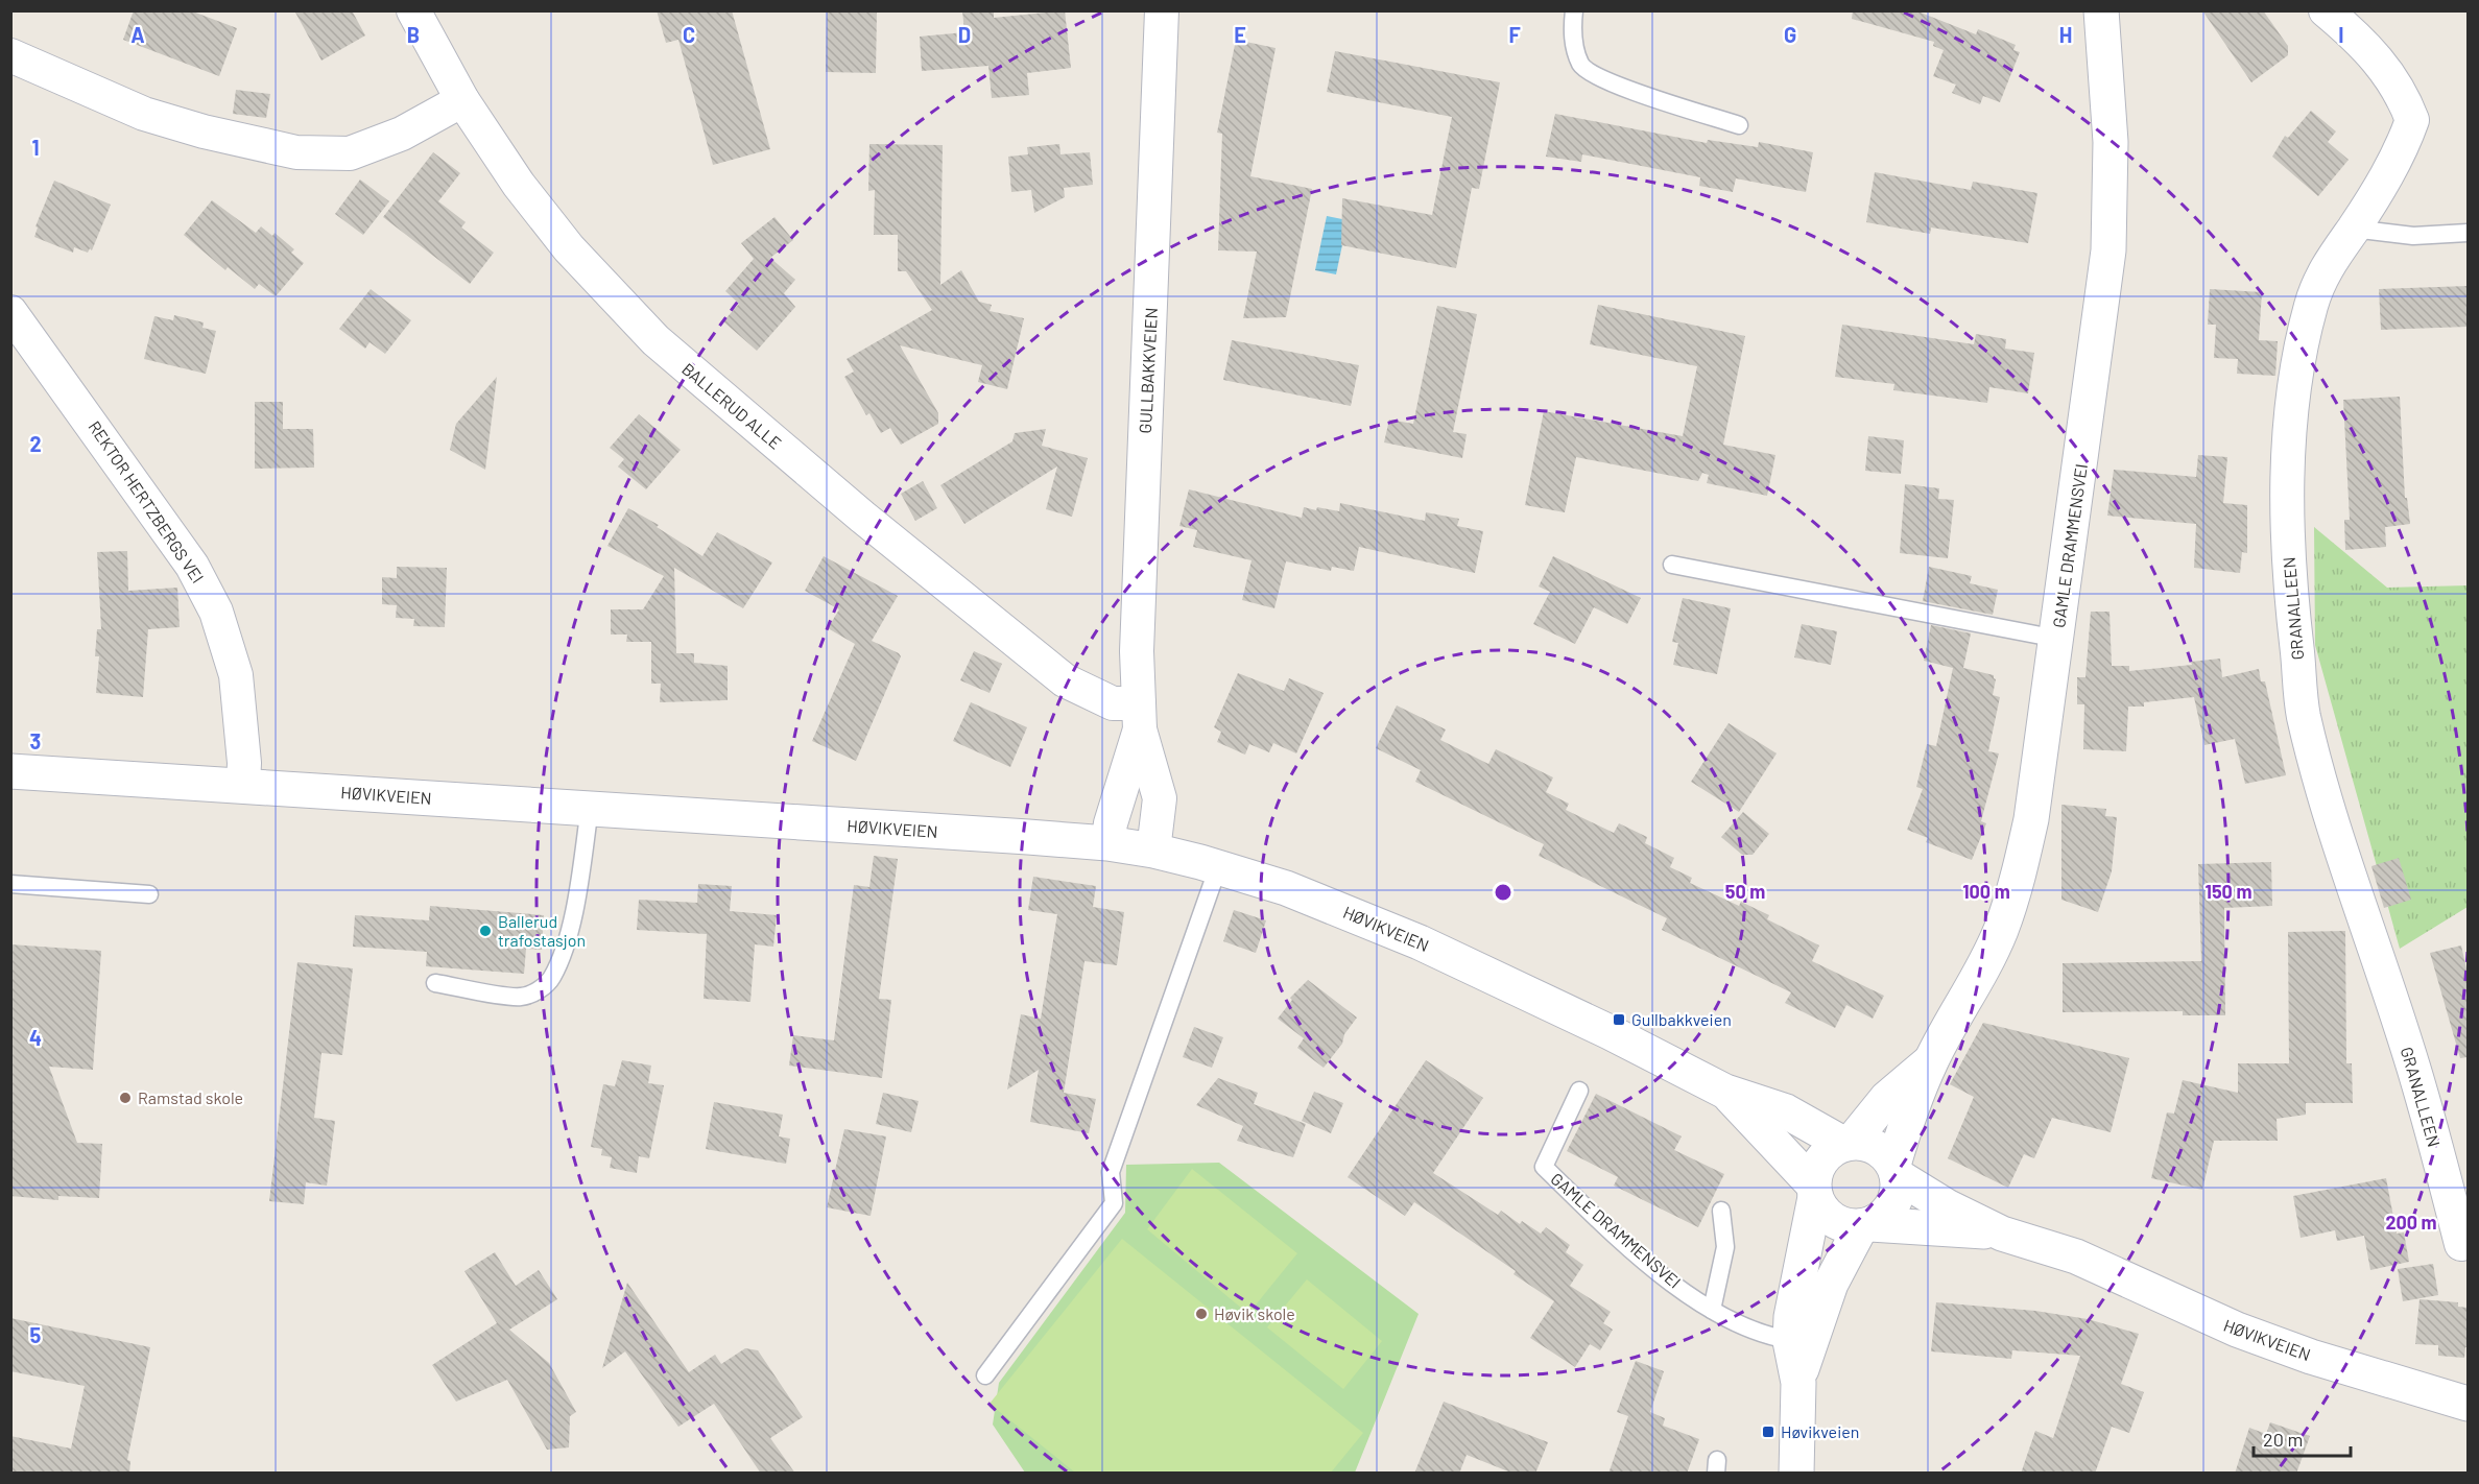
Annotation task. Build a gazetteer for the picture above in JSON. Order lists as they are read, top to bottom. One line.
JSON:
{"streets":{"main road":["GAMLE DRAMMENSVEI","HØVIKVEIEN"],"street":["GULLBAKKVEIEN","BALLERUD ALLE","REKTOR HERTZBERGS VEI","GRANALLEEN"]},"crossings":[["GULLBAKKVEIEN","BALLERUD ALLE"],["GULLBAKKVEIEN","HØVIKVEIEN"],["REKTOR HERTZBERGS VEI","HØVIKVEIEN"],["GAMLE DRAMMENSVEI","HØVIKVEIEN"]],"places":{"other":["Ballerud trafostasjon","Ramstad skole","Høvik skole"],"transit":["Gullbakkveien","Høvikveien"]},"scale_bar":"20 m","grid":{"columns":["A","B","C","D","E","F","G","H","I"],"rows":["1","2","3","4","5"]},"rings":["50 m","100 m","150 m","200 m"]}
